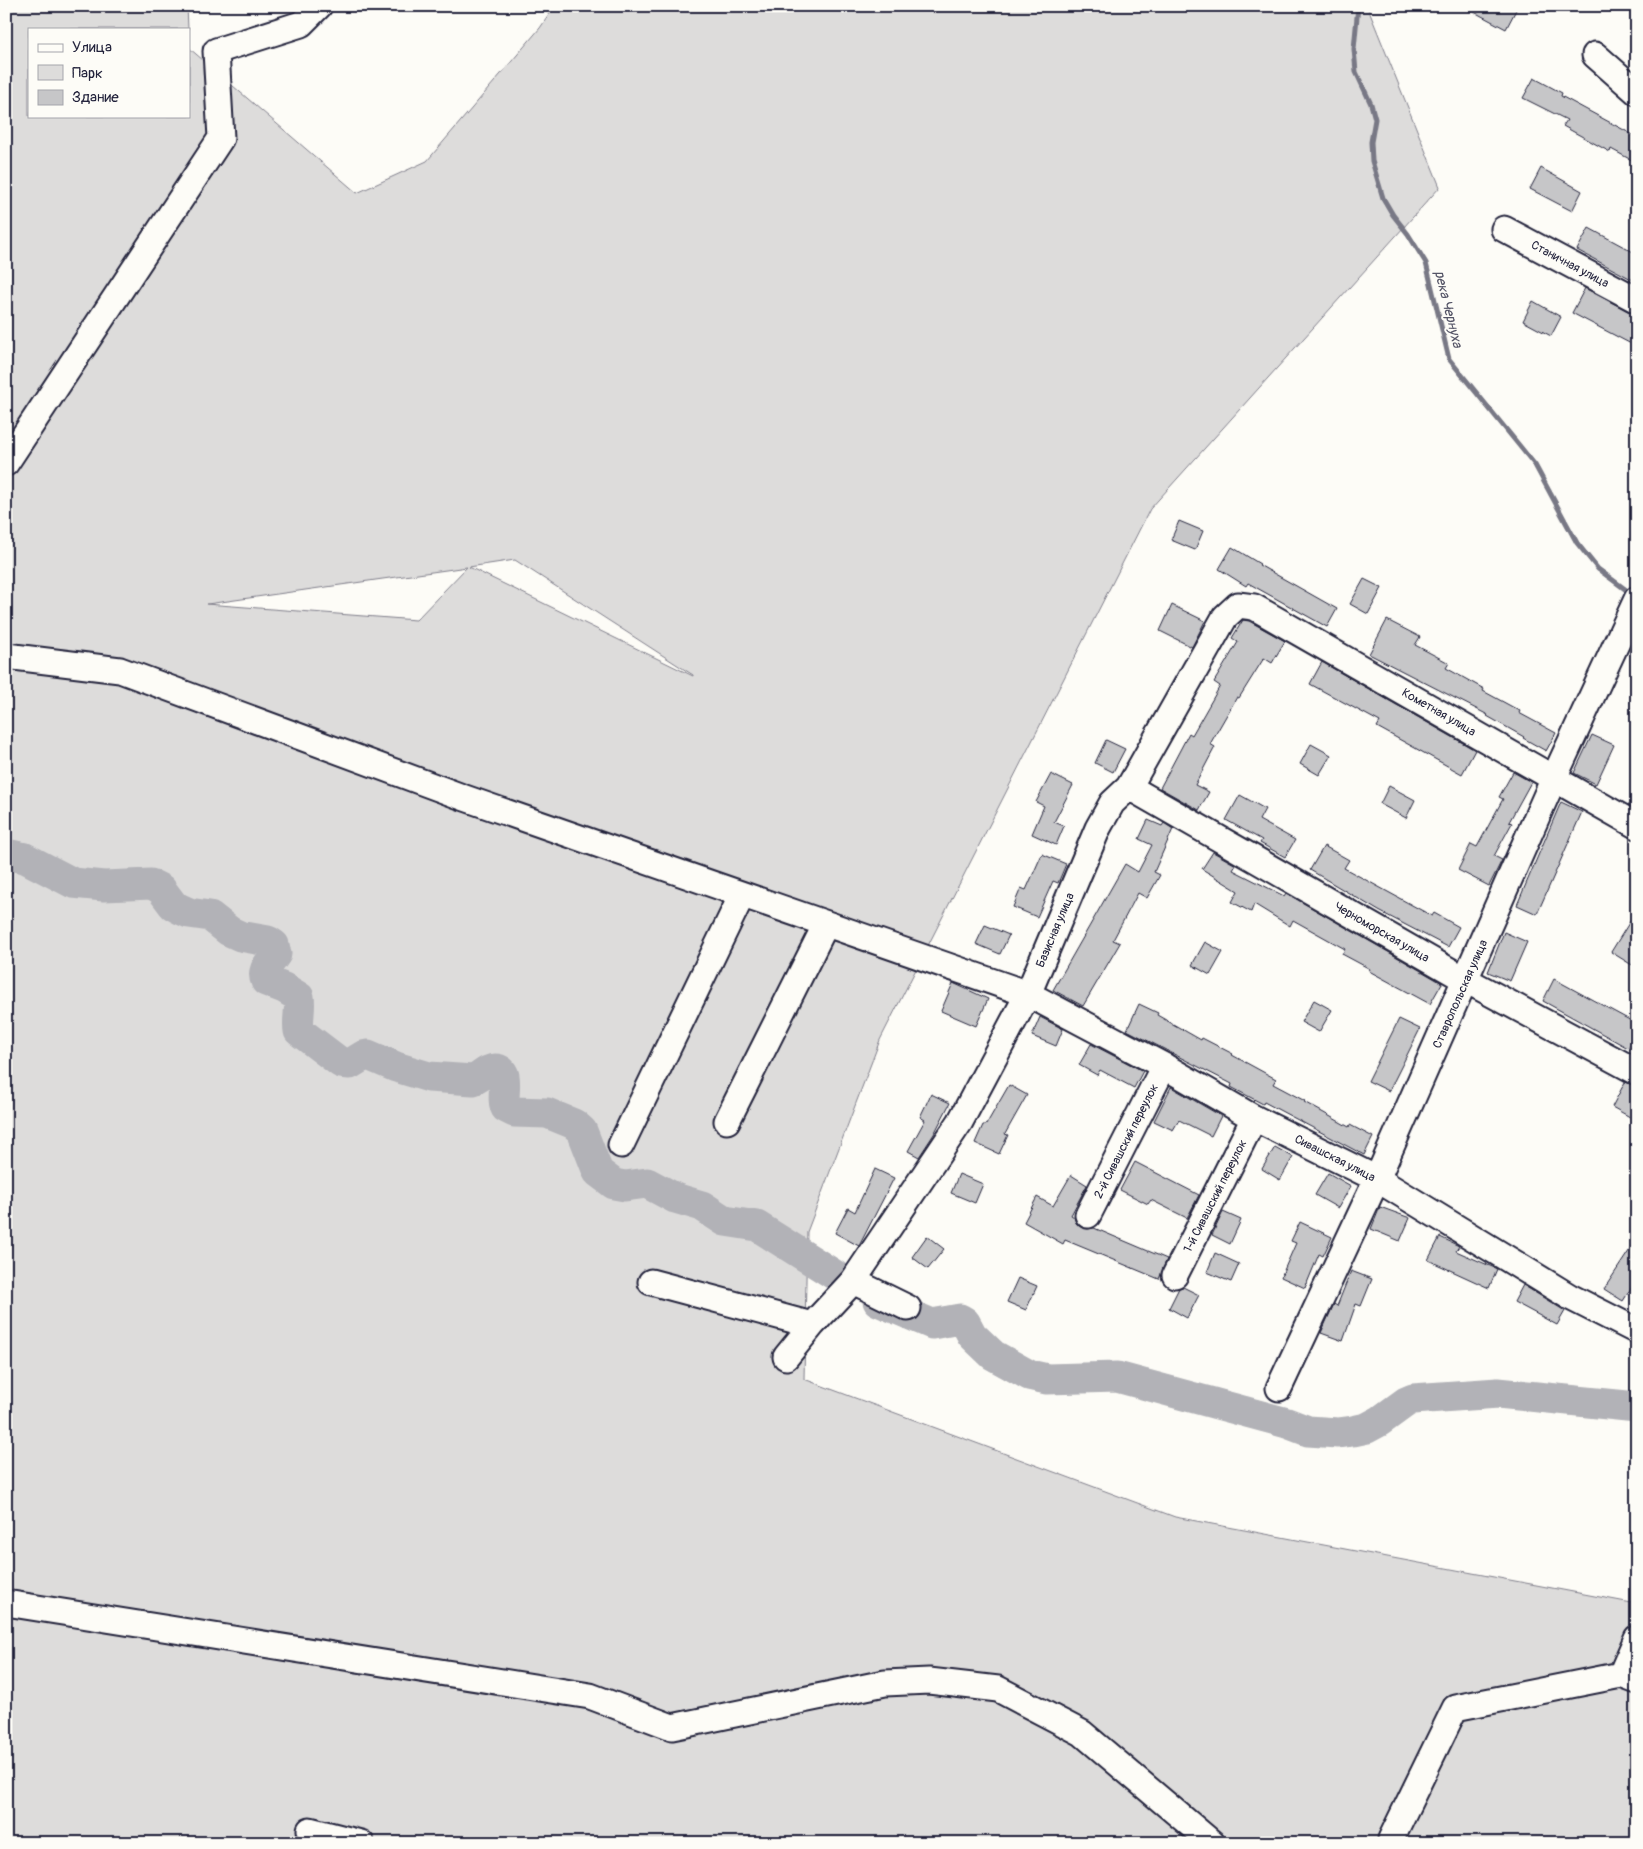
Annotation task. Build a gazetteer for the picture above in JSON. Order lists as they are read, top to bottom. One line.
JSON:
{"streets":{"street":["Станичная улица","Кометная улица","Базисная улица","Черноморская улица","Ставропольская улица","2-й Сивашский переулок","Сивашская улица","1-й Сивашский переулок"]},"crossings":[["Кометная улица","Базисная улица"],["Кометная улица","Ставропольская улица"],["Базисная улица","Черноморская улица"],["Базисная улица","Сивашская улица"],["Черноморская улица","Ставропольская улица"],["Ставропольская улица","Сивашская улица"],["2-й Сивашский переулок","Сивашская улица"],["Сивашская улица","1-й Сивашский переулок"]],"water":["река Чернуха"],"legend":["Улица","Парк","Здание"]}
